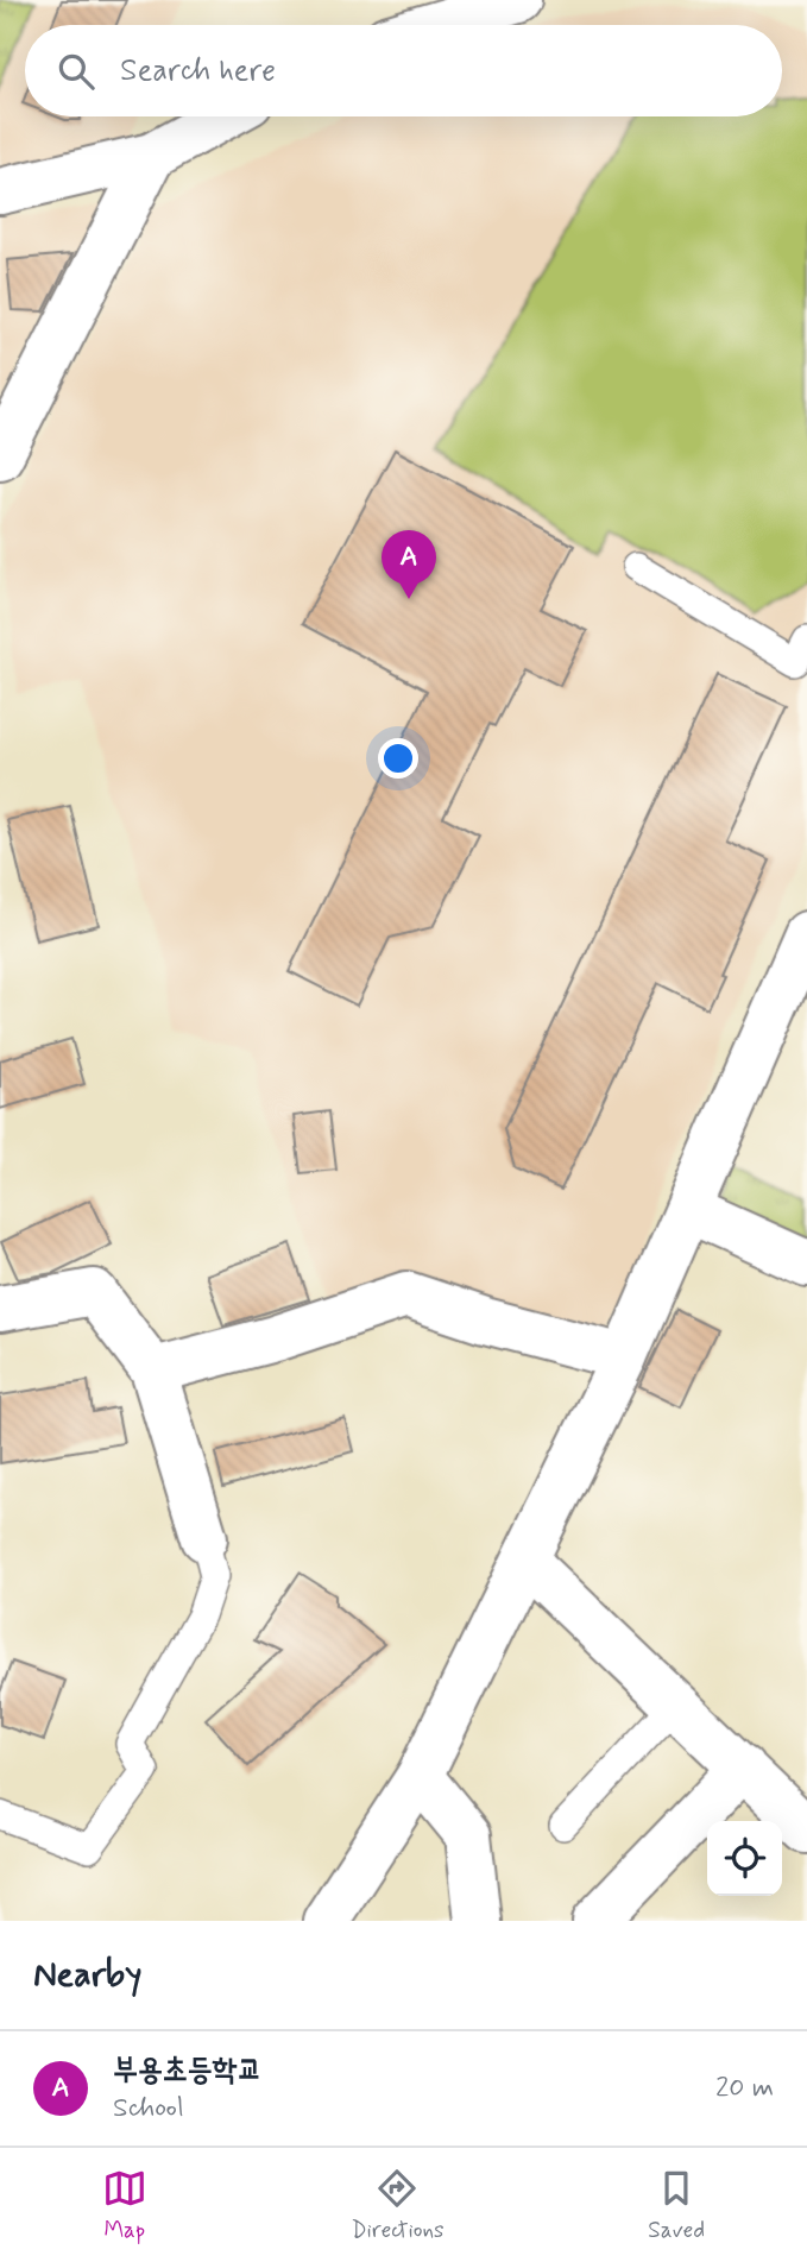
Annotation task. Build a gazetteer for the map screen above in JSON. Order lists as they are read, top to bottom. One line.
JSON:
{"page":{"search":"Search here","pins":"A","heading":"Nearby","list":[{"mark":"A","name":"부용초등학교","note":"School","value":"20 m"}],"nav":["Map","Directions","Saved"]}}
